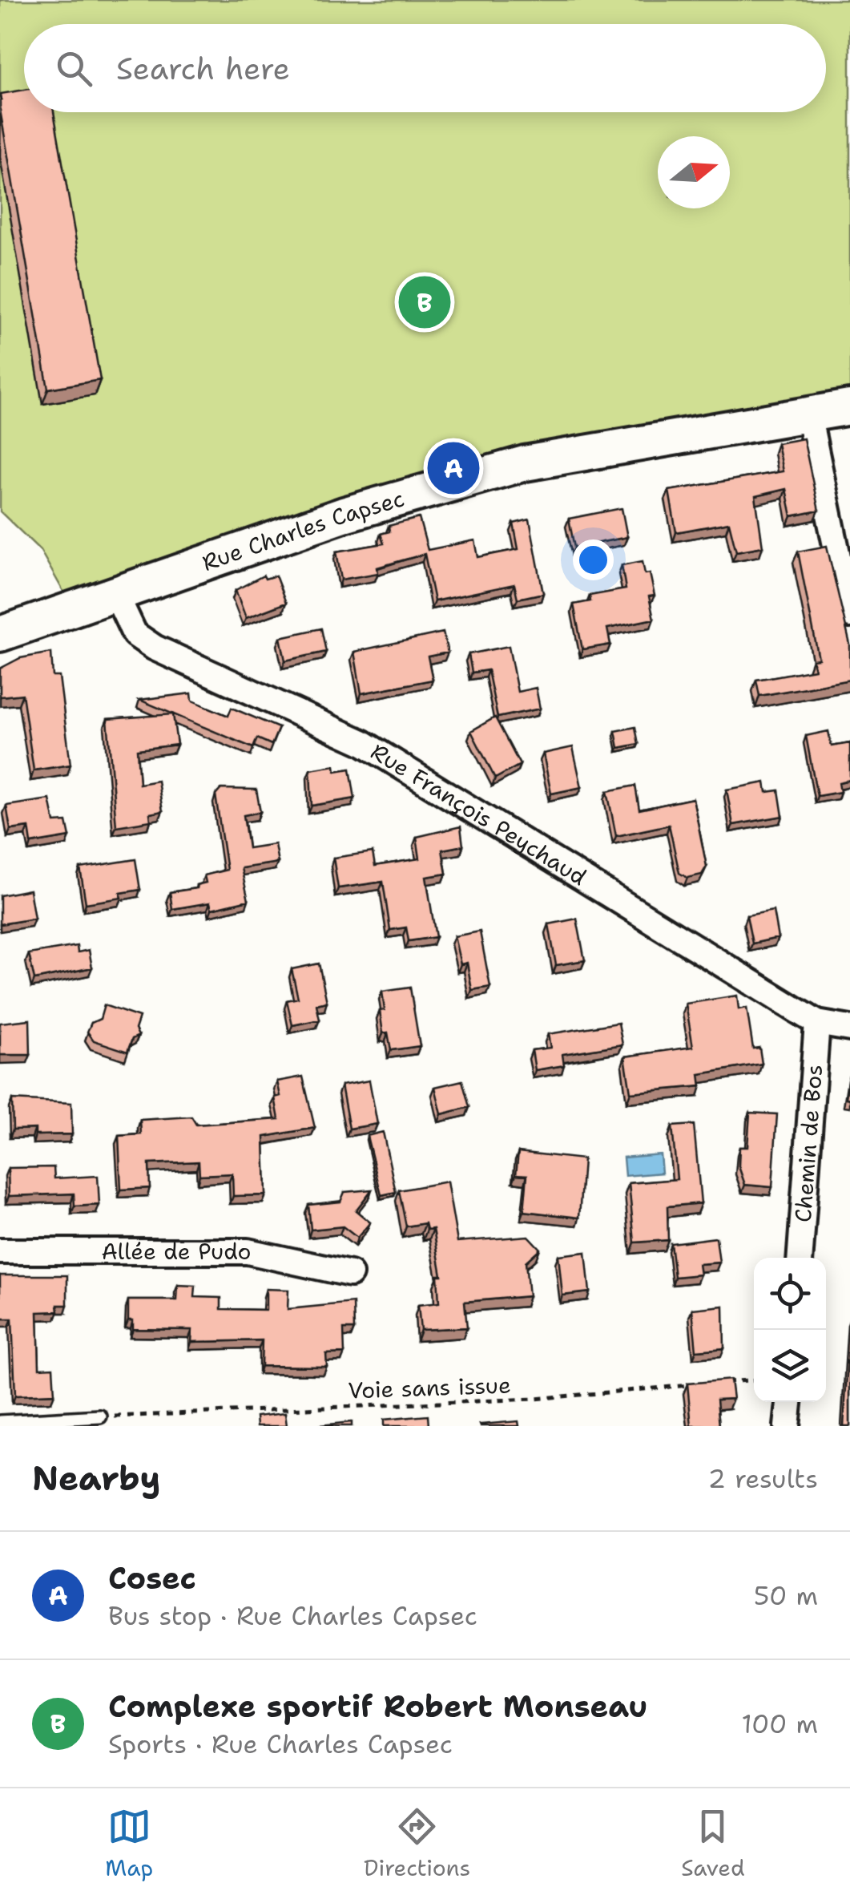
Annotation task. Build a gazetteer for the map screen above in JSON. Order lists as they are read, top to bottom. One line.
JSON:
{"streets":{"street":["Rue Charles Capsec","Rue François Peychaud","Chemin de Bos","Allée de Pudo"],"path":["Voie sans issue"]},"crossings":[["Rue Charles Capsec","Rue François Peychaud"],["Rue François Peychaud","Chemin de Bos"]],"north":"right","page":{"search":"Search here","pins":["B","A"],"heading":["Nearby","2 results"],"list":[{"mark":"A","name":"Cosec","note":"Bus stop · Rue Charles Capsec","value":"50 m"},{"mark":"B","name":"Complexe sportif Robert Monseau","note":"Sports · Rue Charles Capsec","value":"100 m"}],"nav":["Map","Directions","Saved"]}}
